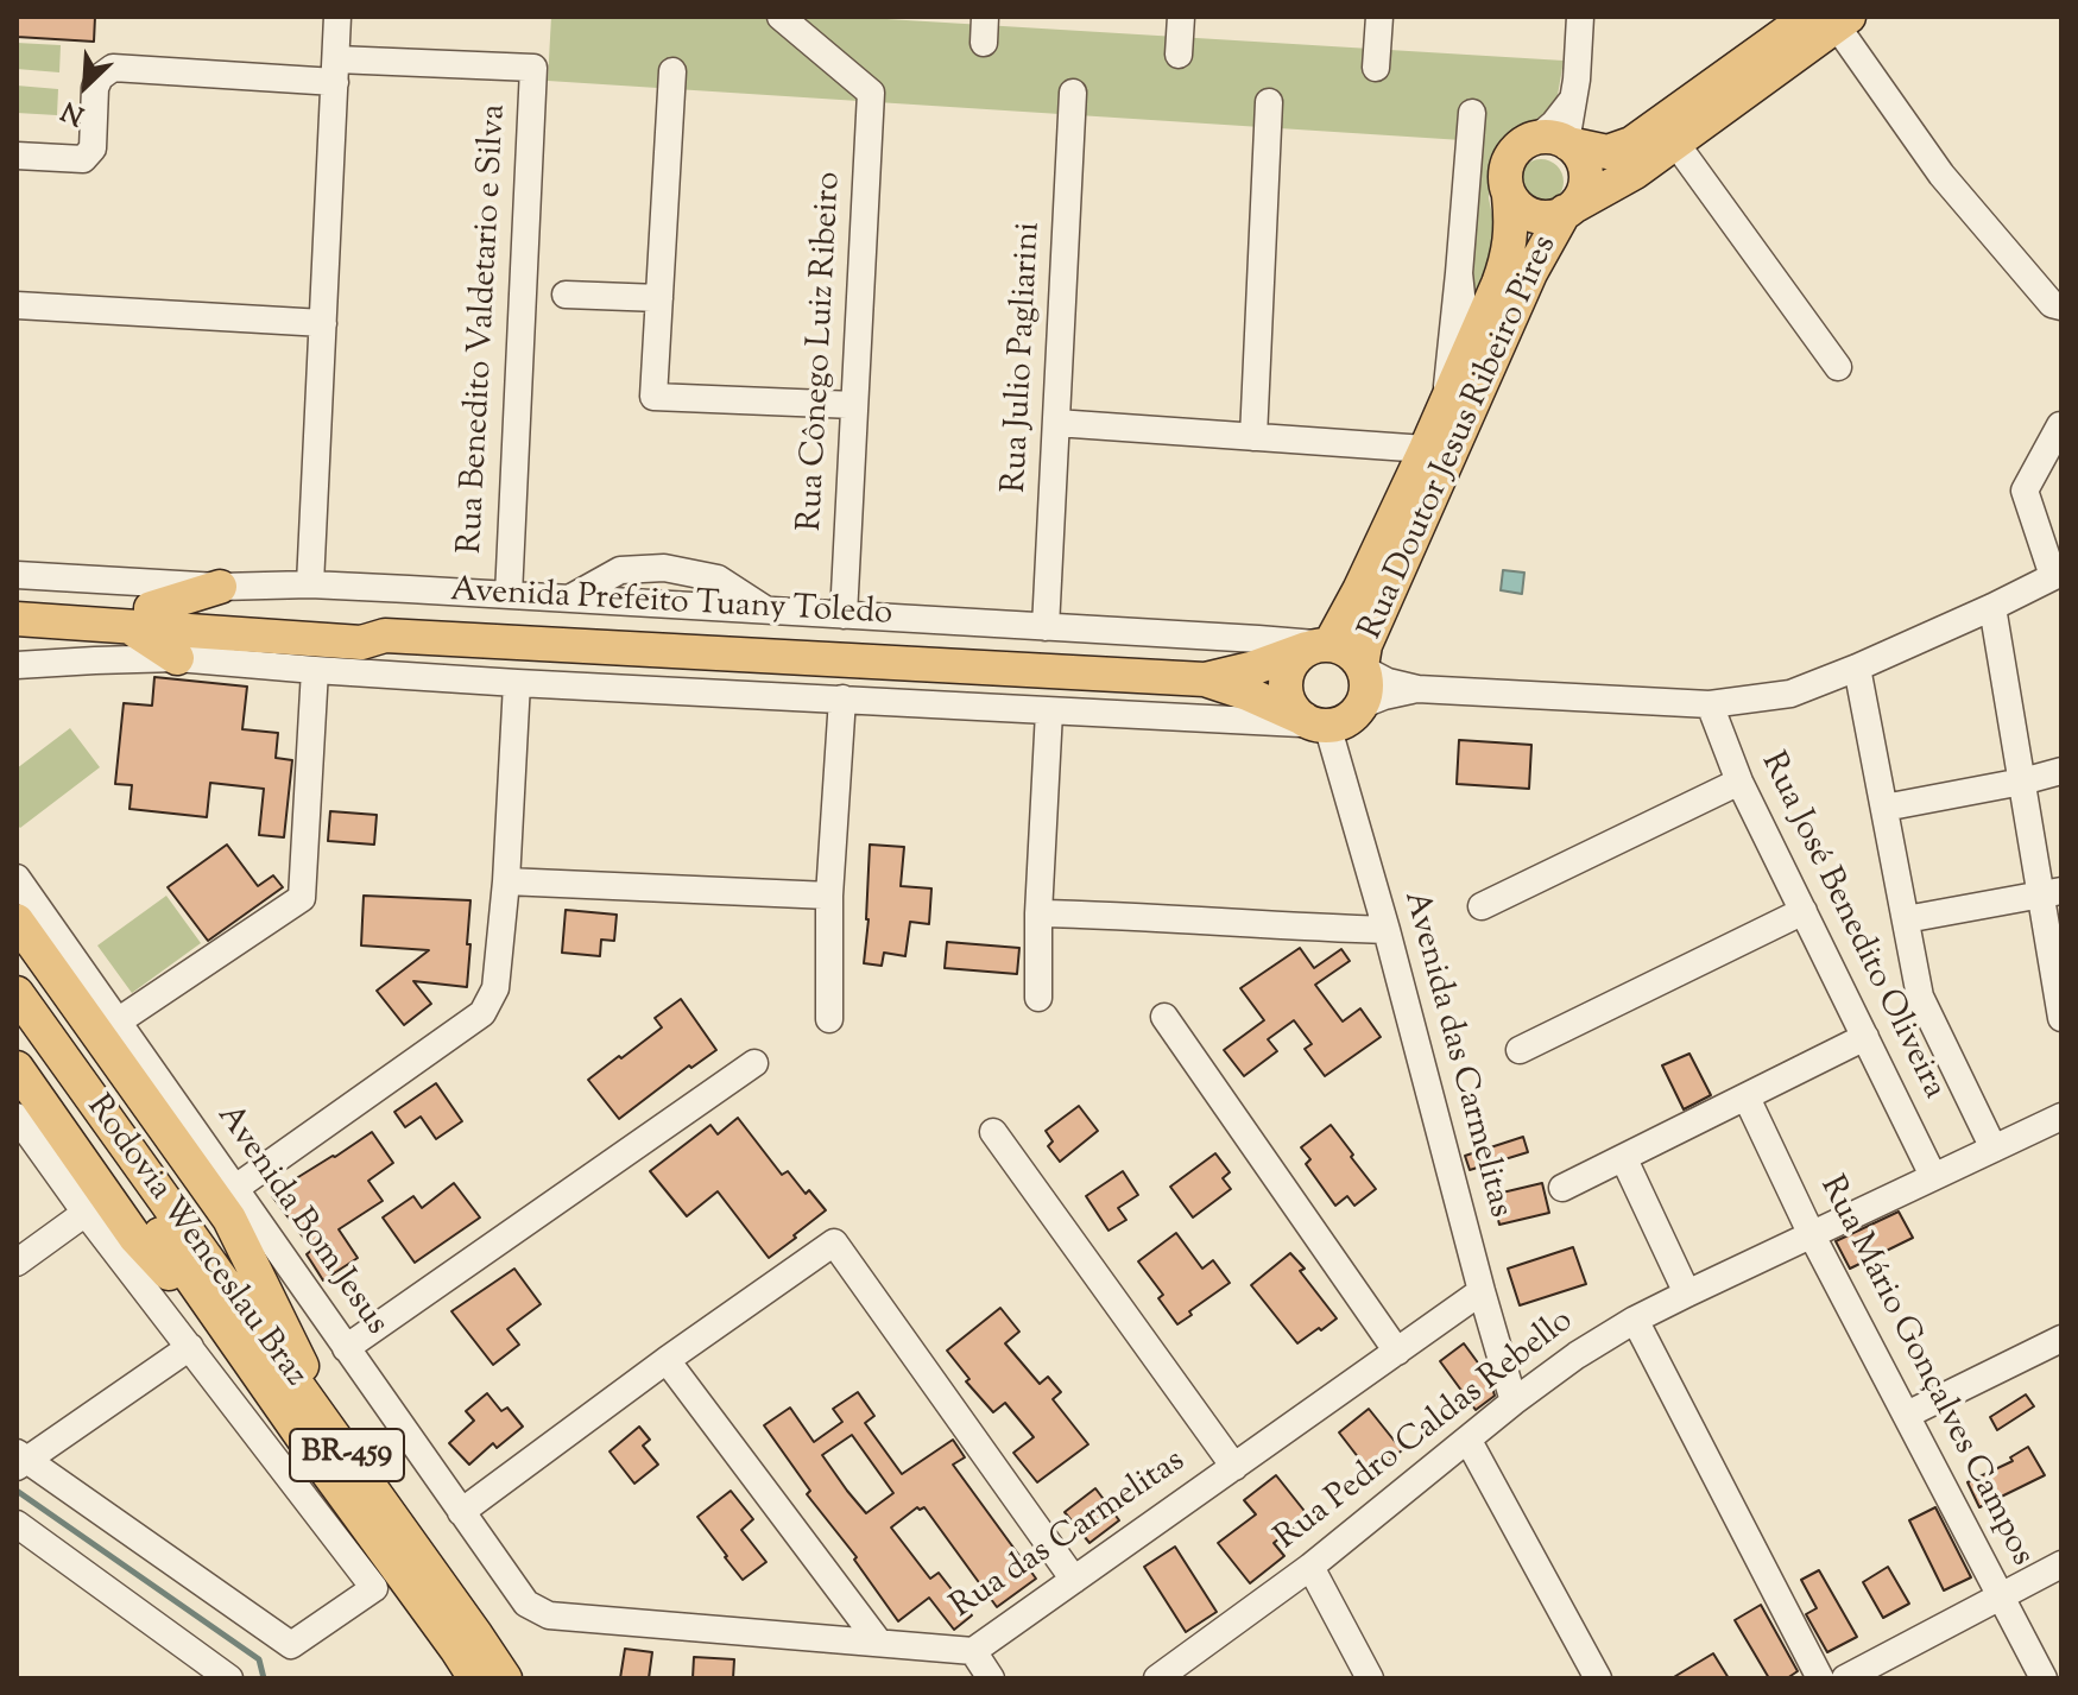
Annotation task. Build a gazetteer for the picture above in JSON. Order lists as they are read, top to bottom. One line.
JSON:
{"streets":{"main road":["Rua Doutor Jesus Ribeiro Pires","Avenida Prefeito Tuany Toledo","Rodovia Wenceslau Braz","BR-459"],"street":["Rua Benedito Valdetario e Silva","Rua Cônego Luiz Ribeiro","Rua Julio Pagliarini","Rua José Benedito Oliveira","Avenida das Carmelitas","Avenida Bom Jesus","Rua Mário Gonçalves Campos","Rua Pedro Caldas Rebello","Rua das Carmelitas"]},"crossings":[["Rua Benedito Valdetario e Silva","Avenida Prefeito Tuany Toledo"],["Rua Cônego Luiz Ribeiro","Avenida Prefeito Tuany Toledo"],["Rua Julio Pagliarini","Avenida Prefeito Tuany Toledo"],["Rua Doutor Jesus Ribeiro Pires","Avenida Prefeito Tuany Toledo"],["Rua Doutor Jesus Ribeiro Pires","Avenida das Carmelitas"],["Avenida Prefeito Tuany Toledo","Avenida das Carmelitas"],["Rua José Benedito Oliveira","Rua Pedro Caldas Rebello"],["Avenida das Carmelitas","Rua Pedro Caldas Rebello"],["Avenida das Carmelitas","Rua das Carmelitas"],["Avenida Bom Jesus","Rua das Carmelitas"],["Rua Mário Gonçalves Campos","Rua Pedro Caldas Rebello"]],"north":"bottom left"}
